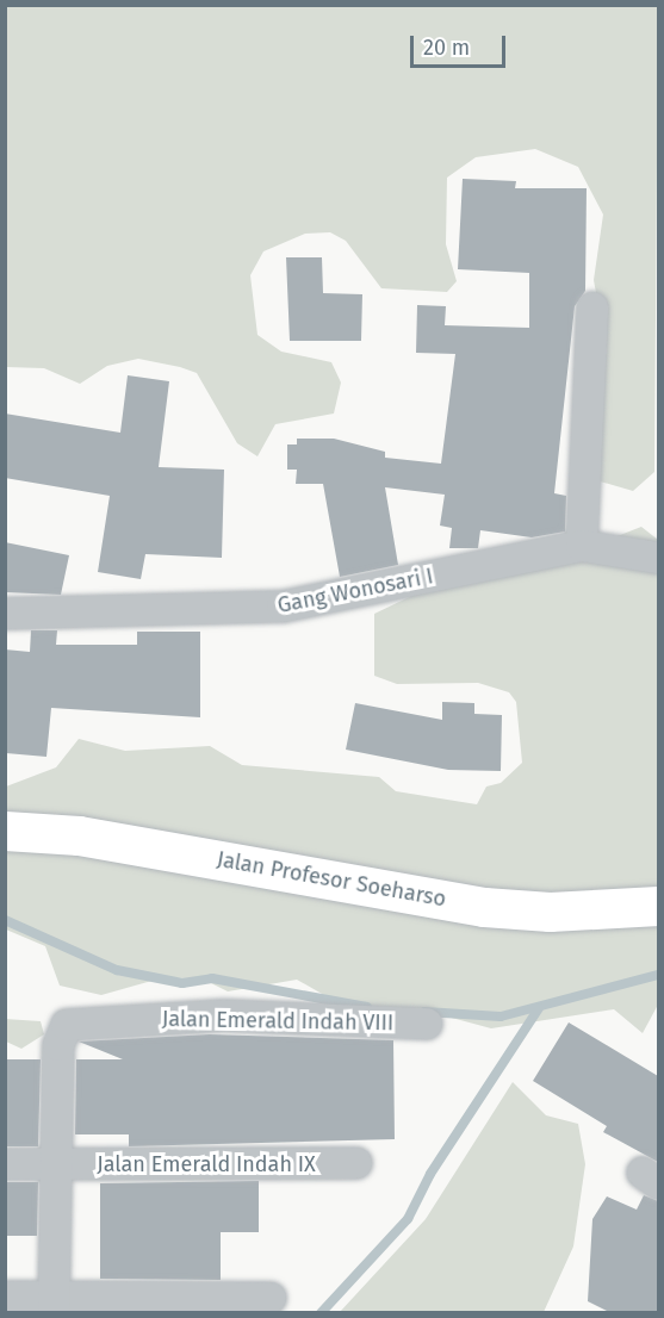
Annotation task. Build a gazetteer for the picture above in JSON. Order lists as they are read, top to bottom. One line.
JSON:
{"streets":{"main road":["Jalan Profesor Soeharso"],"street":["Gang Wonosari I","Jalan Emerald Indah VIII","Jalan Emerald Indah IX"]},"crossings":[["Jalan Emerald Indah VIII","Jalan Emerald Indah IX"]],"scale_bar":"20 m"}
